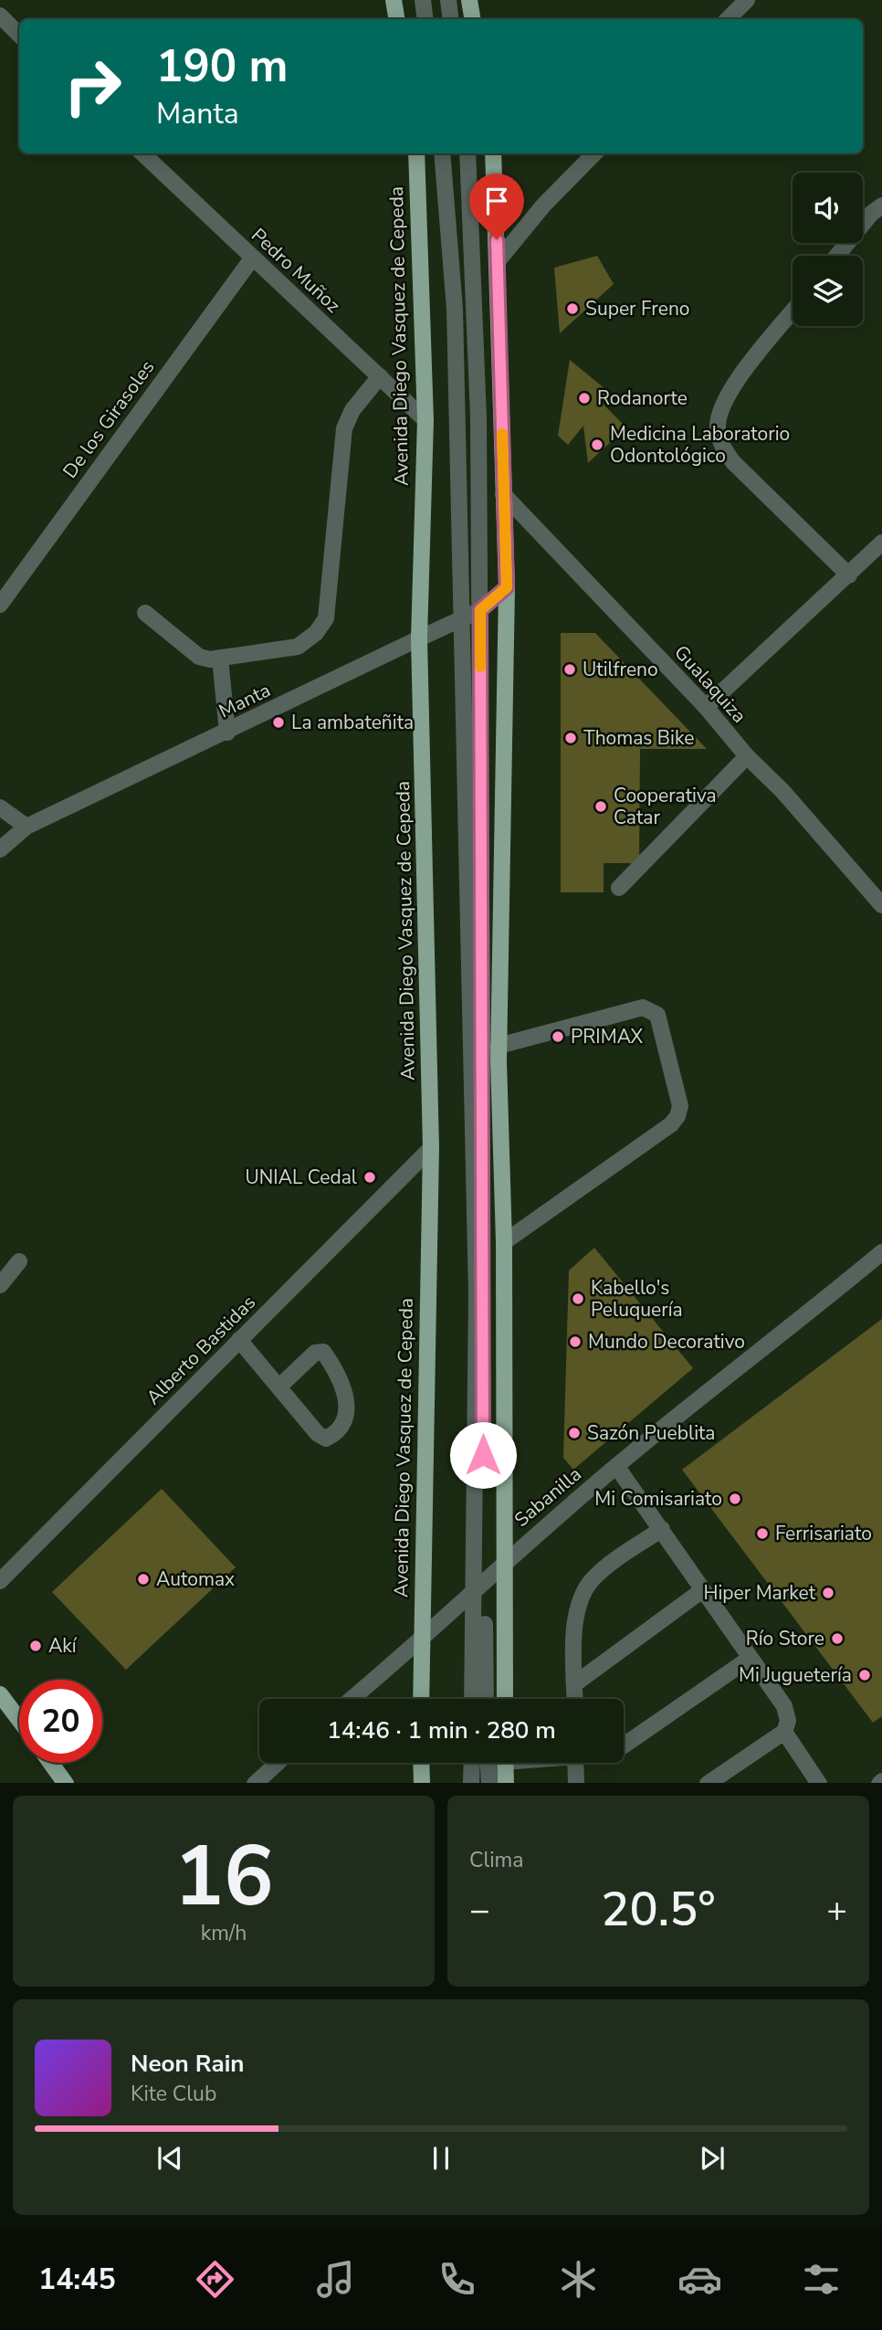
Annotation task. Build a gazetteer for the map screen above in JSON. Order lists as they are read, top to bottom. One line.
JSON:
{"streets":{"main road":["Avenida Diego Vasquez de Cepeda"],"street":["Pedro Muñoz","De los Girasoles","Gualaquiza","Manta","Alberto Bastidas","Sabanilla"]},"crossings":[["Pedro Muñoz","Avenida Diego Vasquez de Cepeda"],["Pedro Muñoz","De los Girasoles"],["Avenida Diego Vasquez de Cepeda","Manta"],["Avenida Diego Vasquez de Cepeda","Alberto Bastidas"],["Avenida Diego Vasquez de Cepeda","Sabanilla"]],"places":["Super Freno","Rodanorte","Medicina Laboratorio Odontológico","Utilfreno","La ambateñita","Thomas Bike","Cooperativa Catar","PRIMAX","UNIAL Cedal","Kabello's Peluquería","Mundo Decorativo","Sazón Pueblita","Mi Comisariato","Ferrisariato","Automax","Hiper Market","Río Store","Akí","Mi Juguetería"],"page":{"turn":["190 m","Manta"],"limit":"20","trip":"14:46 · 1 min · 280 m","tile":[["16","km/h"],"Clima"],"heat":["−","20.5°","+"],"song":["Neon Rain","Kite Club"],"tabs":"14:45"}}
